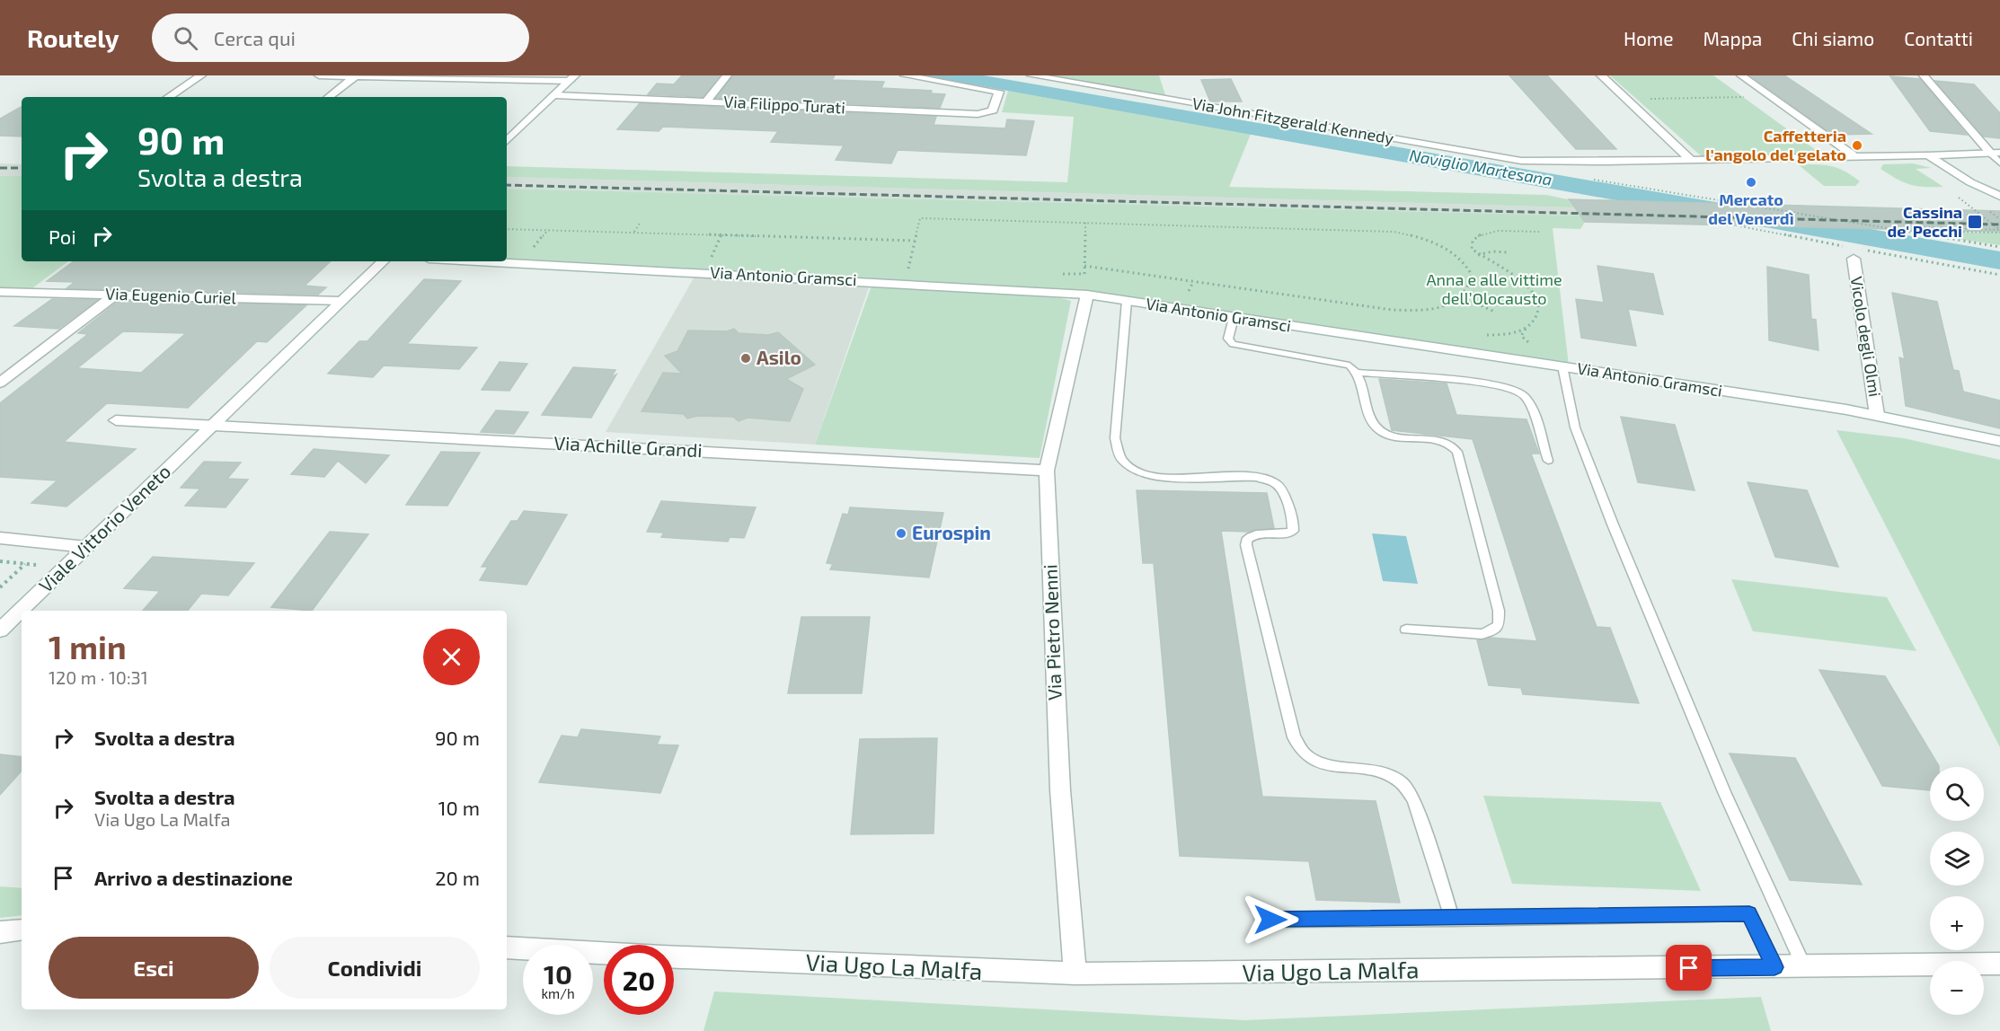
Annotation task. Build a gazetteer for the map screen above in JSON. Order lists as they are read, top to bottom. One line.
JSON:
{"streets":{"street":["Via Filippo Turati","Via John Fitzgerald Kennedy","Via Antonio Gramsci","Via Eugenio Curiel","Vicolo degli Olmi","Via Achille Grandi","Viale Vittorio Veneto","Via Pietro Nenni","Via Ugo La Malfa"]},"crossings":[["Via Antonio Gramsci","Vicolo degli Olmi"],["Via Antonio Gramsci","Via Pietro Nenni"],["Via Eugenio Curiel","Viale Vittorio Veneto"],["Via Achille Grandi","Viale Vittorio Veneto"],["Via Achille Grandi","Via Pietro Nenni"],["Via Pietro Nenni","Via Ugo La Malfa"]],"water":["Naviglio Martesana"],"parks":["Anna e alle vittime dell’Olocausto"],"places":{"other":["Caffetteria l'angolo del gelato","Mercato del Venerdì","Asilo","Eurospin"],"transit":["Cassina de' Pecchi"]},"page":{"header":"Routely","search":"Cerca qui","nav":["Home","Mappa","Chi siamo","Contatti"],"turn":["90 m","Svolta a destra"],"then":"Poi","heading":["1 min","120 m · 10:31"],"list":[{"name":"Svolta a destra","value":"90 m"},{"name":"Svolta a destra","note":"Via Ugo La Malfa","value":"10 m"},{"name":"Arrivo a destinazione","value":"20 m"}],"map_buttons":["+","−"],"buttons":["Esci","Condividi"],"speed":"10 km/h","limit":"20"}}
